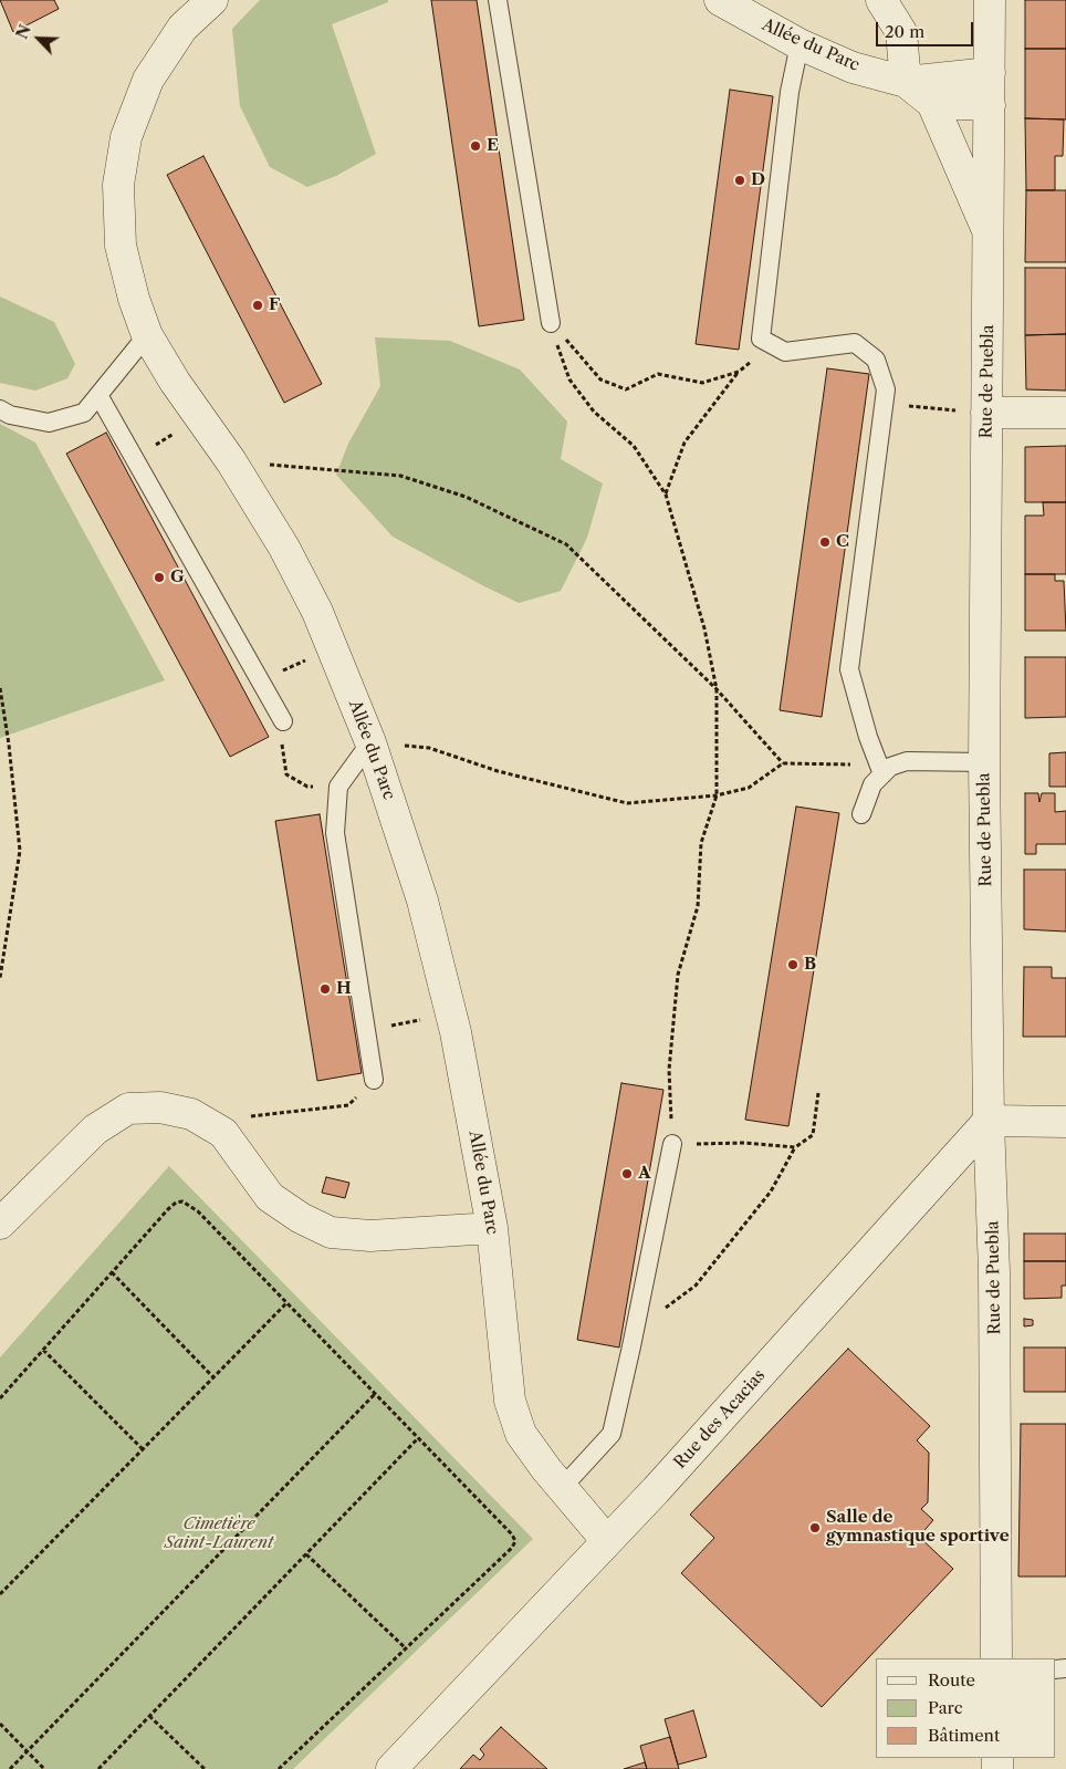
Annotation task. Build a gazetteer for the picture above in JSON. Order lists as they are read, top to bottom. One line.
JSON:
{"streets":{"street":["Allée du Parc","Rue de Puebla","Rue des Acacias"]},"crossings":[["Allée du Parc","Rue de Puebla"],["Allée du Parc","Rue des Acacias"],["Rue de Puebla","Rue des Acacias"]],"parks":["Cimetière Saint-Laurent"],"places":["E","D","F","C","G","B","H","A","Salle de gymnastique sportive"],"legend":["Route","Parc","Bâtiment"],"scale_bar":"20 m","north":"top left"}
